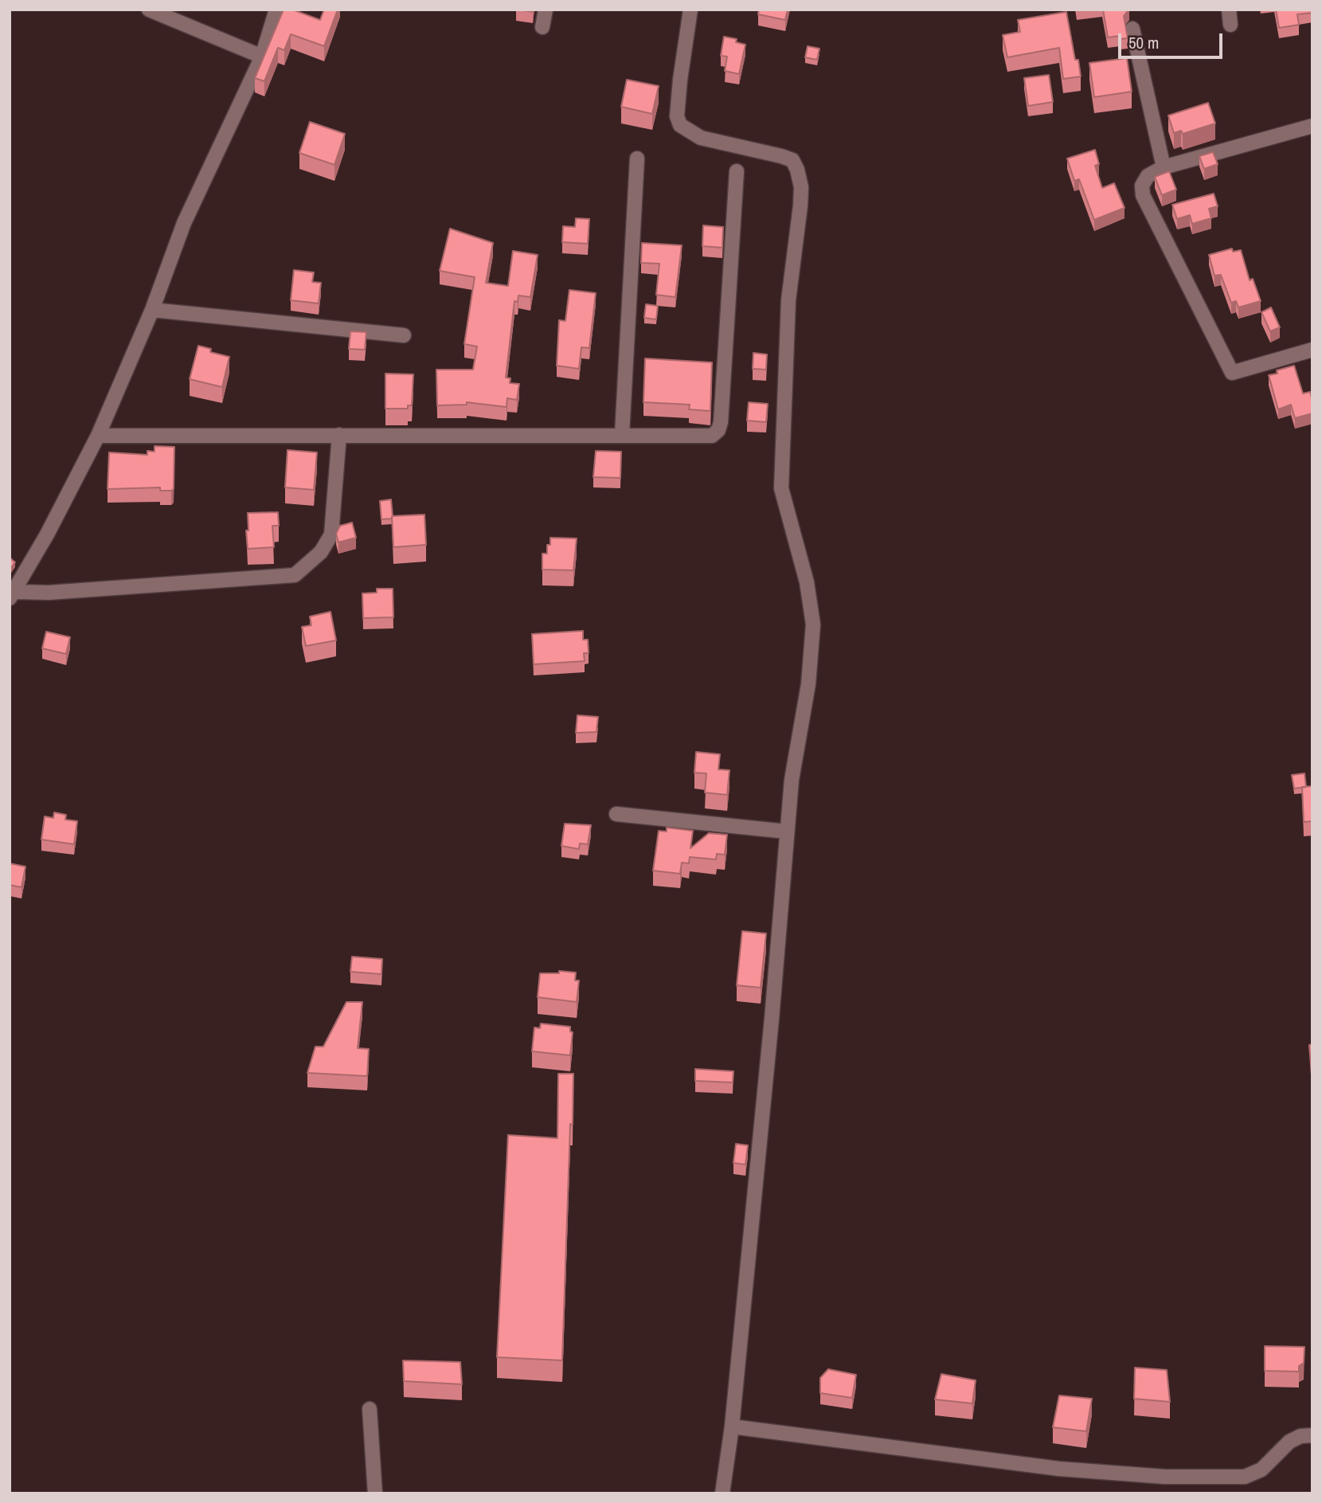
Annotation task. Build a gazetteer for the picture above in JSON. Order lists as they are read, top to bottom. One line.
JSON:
{"scale_bar":"50 m"}
